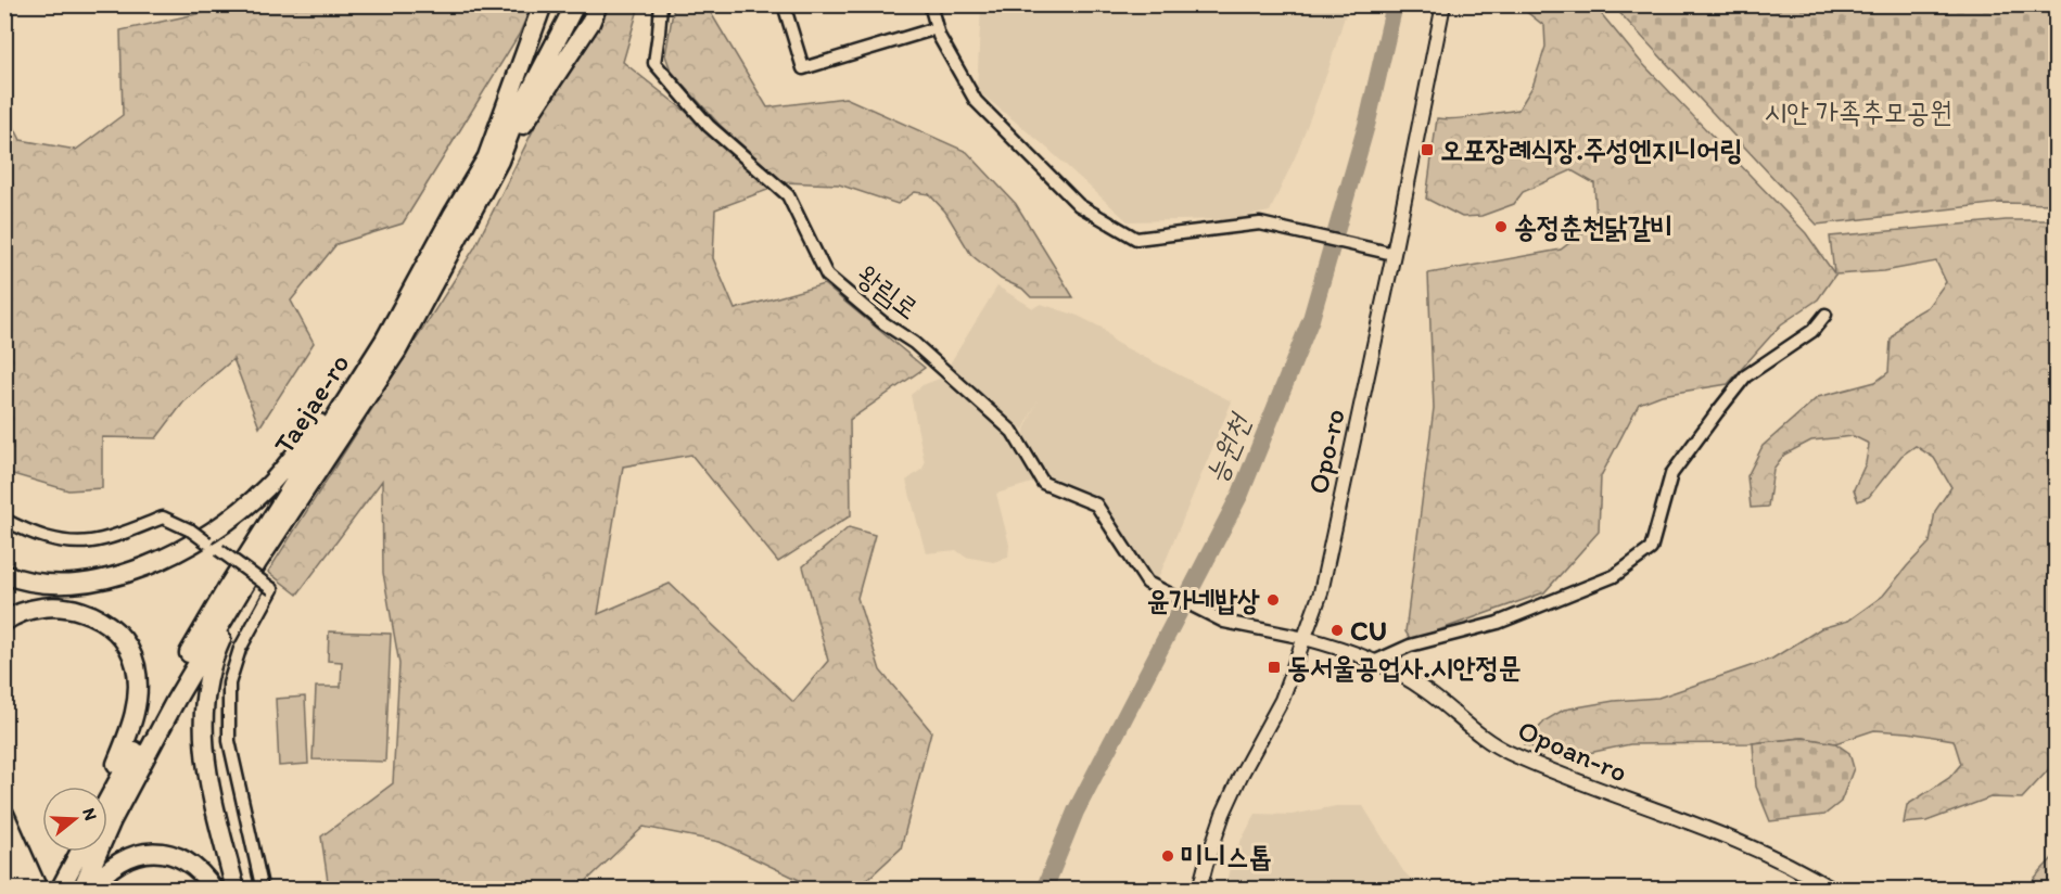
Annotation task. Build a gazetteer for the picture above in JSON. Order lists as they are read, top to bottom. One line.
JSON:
{"streets":{"highway":["Taejae-ro"],"street":["왕림로","Opo-ro","Opoan-ro"]},"crossings":[["왕림로","Opo-ro"],["왕림로","Opoan-ro"],["Opo-ro","Opoan-ro"]],"water":["능원천"],"parks":["시안 가족추모공원"],"places":{"transit":["오포장례식장.주성엔지니어링","동서울공업사.시안정문"],"other":["송정춘천닭갈비","윤가네밥상","CU","미니스톱"]},"north":"right"}
